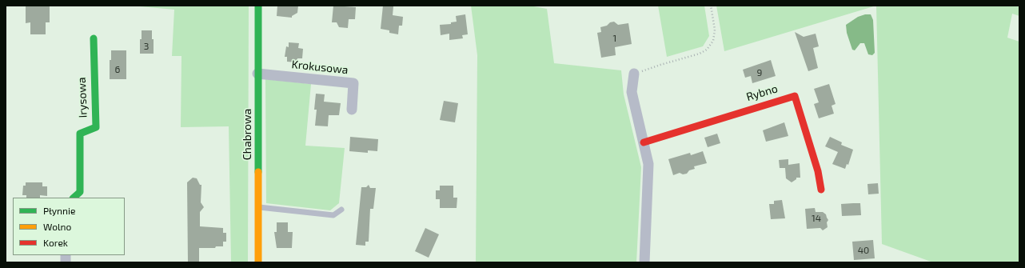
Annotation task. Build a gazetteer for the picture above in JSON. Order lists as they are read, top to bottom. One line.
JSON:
{"streets":{"street":["Krokusowa","Rybno","Irysowa","Chabrowa"]},"crossings":[["Krokusowa","Chabrowa"]],"house_numbers":["1","3","6","9","14","40"],"legend":["Płynnie","Wolno","Korek"]}
